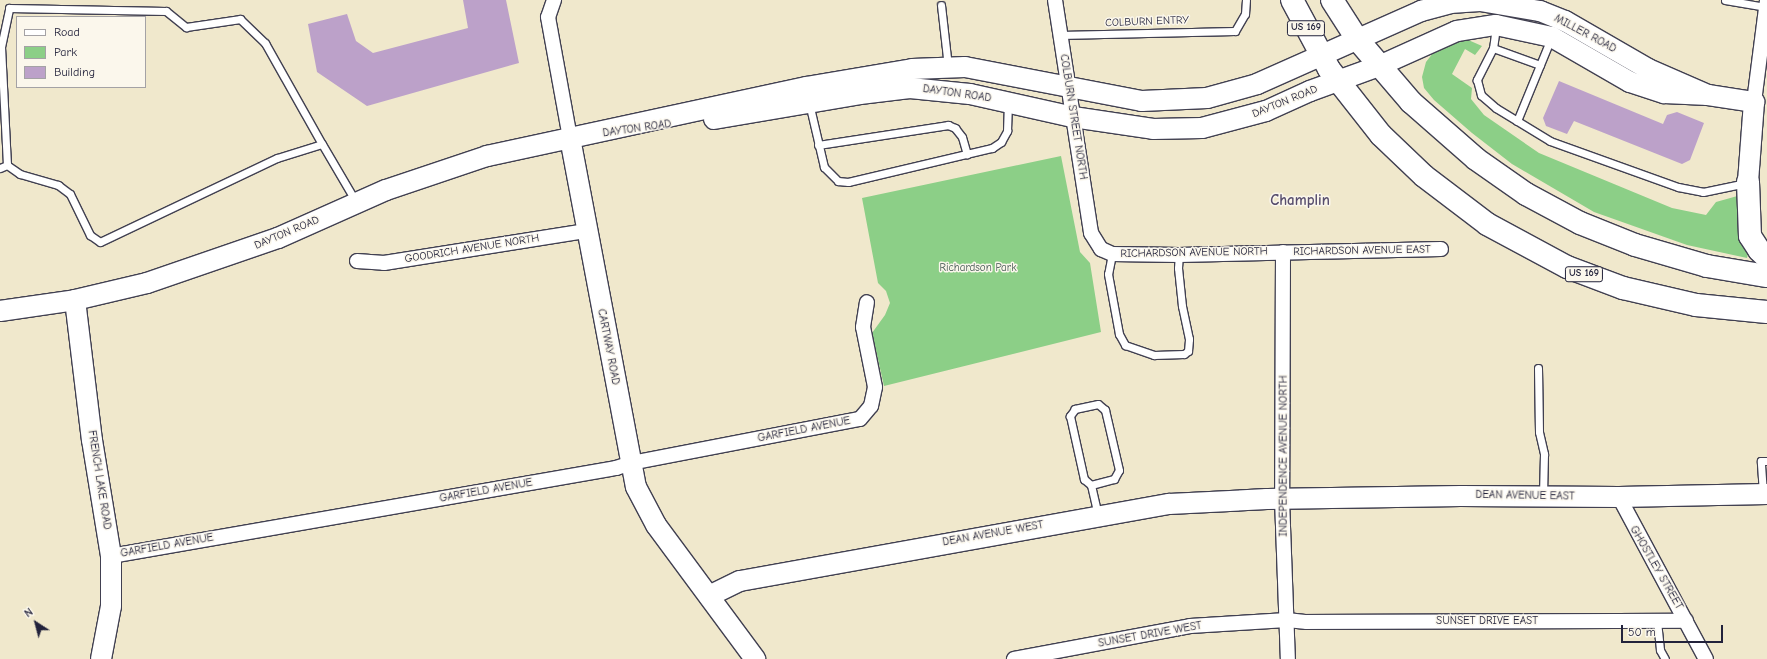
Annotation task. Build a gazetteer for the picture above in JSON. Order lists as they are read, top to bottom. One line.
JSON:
{"streets":{"highway":["US 169"],"street":["MILLER ROAD","DAYTON ROAD","COLBURN STREET NORTH","GOODRICH AVENUE NORTH","RICHARDSON AVENUE EAST","RICHARDSON AVENUE NORTH","CARTWAY ROAD","GARFIELD AVENUE","INDEPENDENCE AVENUE NORTH","FRENCH LAKE ROAD","DEAN AVENUE EAST","DEAN AVENUE WEST","GHOSTLEY STREET","SUNSET DRIVE EAST","SUNSET DRIVE WEST"],"lane":["COLBURN ENTRY"]},"crossings":[["COLBURN ENTRY","COLBURN STREET NORTH"],["US 169","MILLER ROAD"],["US 169","DAYTON ROAD"],["MILLER ROAD","DAYTON ROAD"],["DAYTON ROAD","COLBURN STREET NORTH"],["DAYTON ROAD","CARTWAY ROAD"],["DAYTON ROAD","FRENCH LAKE ROAD"],["COLBURN STREET NORTH","RICHARDSON AVENUE NORTH"],["GOODRICH AVENUE NORTH","CARTWAY ROAD"],["RICHARDSON AVENUE EAST","RICHARDSON AVENUE NORTH"],["RICHARDSON AVENUE EAST","INDEPENDENCE AVENUE NORTH"],["RICHARDSON AVENUE NORTH","INDEPENDENCE AVENUE NORTH"],["CARTWAY ROAD","GARFIELD AVENUE"],["CARTWAY ROAD","DEAN AVENUE WEST"],["GARFIELD AVENUE","FRENCH LAKE ROAD"],["INDEPENDENCE AVENUE NORTH","DEAN AVENUE EAST"],["INDEPENDENCE AVENUE NORTH","DEAN AVENUE WEST"],["INDEPENDENCE AVENUE NORTH","SUNSET DRIVE EAST"],["INDEPENDENCE AVENUE NORTH","SUNSET DRIVE WEST"],["DEAN AVENUE EAST","DEAN AVENUE WEST"],["DEAN AVENUE EAST","GHOSTLEY STREET"],["GHOSTLEY STREET","SUNSET DRIVE EAST"],["SUNSET DRIVE EAST","SUNSET DRIVE WEST"]],"districts":["Champlin"],"parks":["Richardson Park"],"legend":["Road","Park","Building"],"scale_bar":"50 m","north":"top left"}
